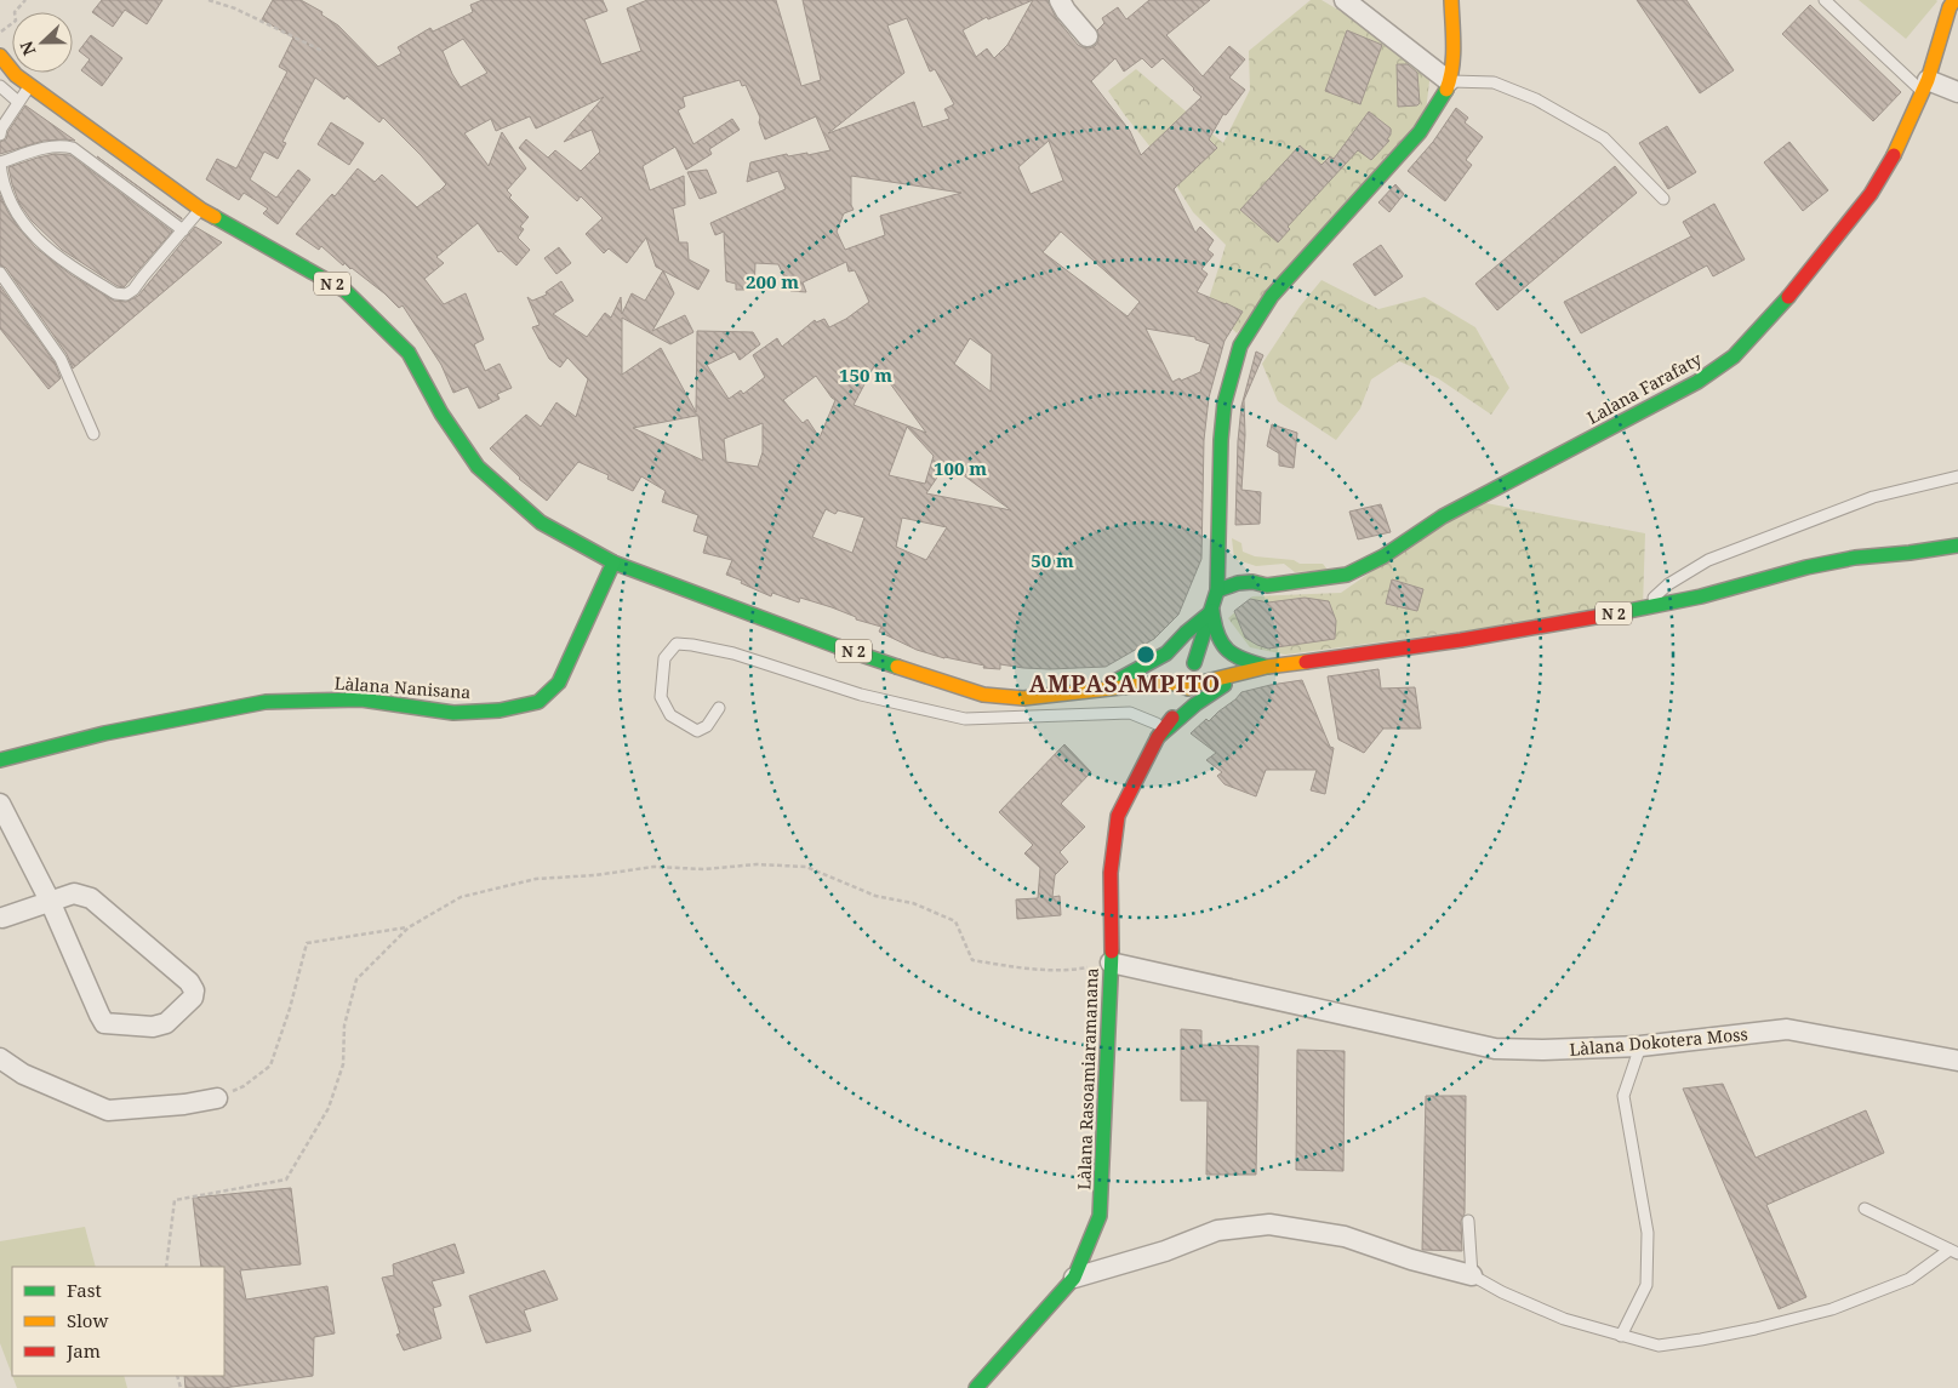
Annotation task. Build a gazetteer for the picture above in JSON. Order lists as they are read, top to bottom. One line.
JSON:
{"streets":{"main road":["N 2","Lalana Farafaty","Làlana Nanisana","Làlana Rasoamiaramanana"],"street":["Làlana Dokotera Moss"]},"crossings":[["N 2","Làlana Nanisana"],["N 2","Làlana Rasoamiaramanana"],["Lalana Farafaty","Làlana Rasoamiaramanana"],["Làlana Dokotera Moss","Làlana Rasoamiaramanana"]],"districts":["AMPASAMPITO"],"legend":["Fast","Slow","Jam"],"north":"left","rings":["200 m","150 m","100 m","50 m"]}
